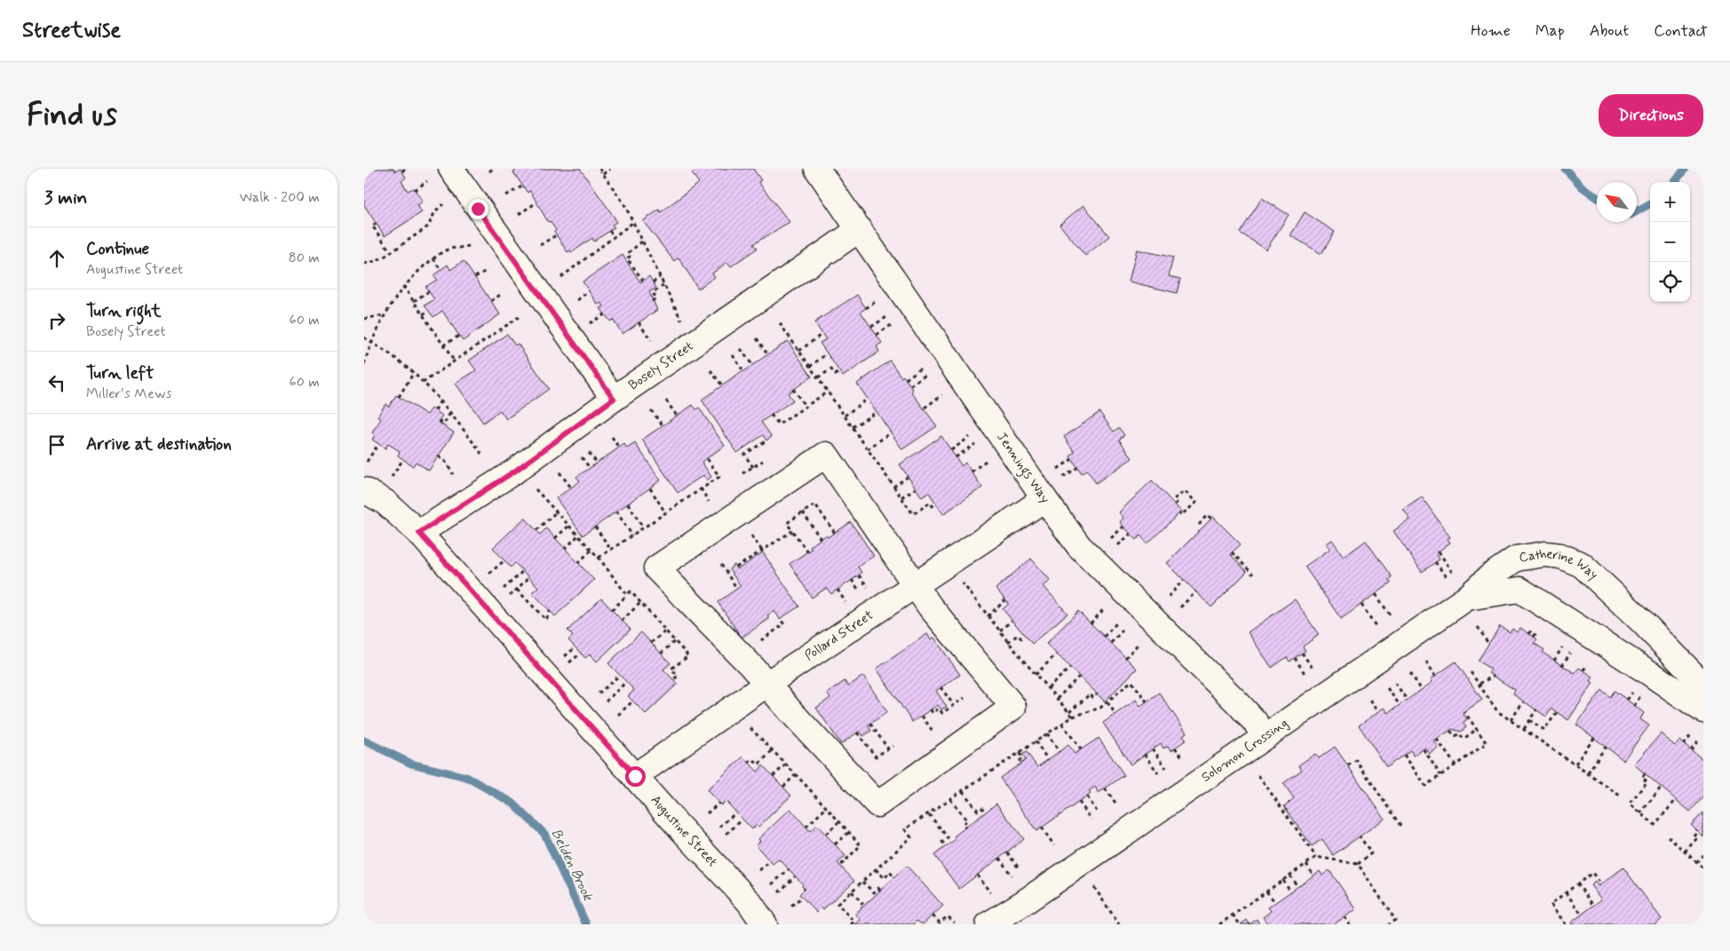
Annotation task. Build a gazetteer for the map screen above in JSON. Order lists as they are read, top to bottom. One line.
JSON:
{"streets":{"street":["Bosely Street","Jennings Way","Catherine Way","Pollard Street","Solomon Crossing","Augustine Street"]},"crossings":[["Bosely Street","Jennings Way"],["Bosely Street","Augustine Street"],["Jennings Way","Pollard Street"],["Jennings Way","Solomon Crossing"],["Catherine Way","Solomon Crossing"],["Pollard Street","Augustine Street"]],"water":["Belden Brook"],"north":"top left","page":{"header":"Streetwise","nav":["Home","Map","About","Contact"],"buttons":"Directions","title":"Find us","heading":["3 min","Walk · 200 m"],"map_buttons":["+","−"],"list":[["Continue","Augustine Street","80 m"],["Turn right","Bosely Street","60 m"],["Turn left","Miller's Mews","60 m"],"Arrive at destination"]}}
